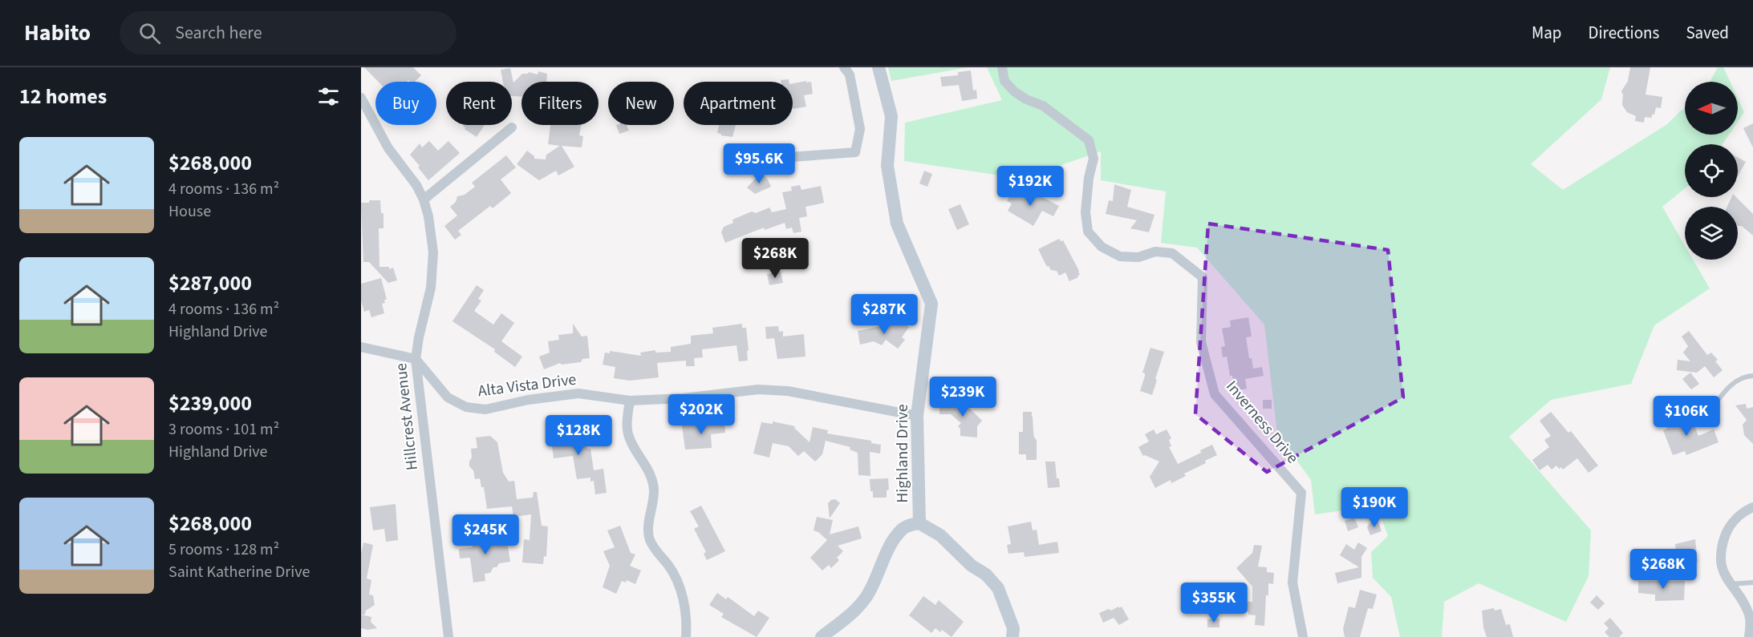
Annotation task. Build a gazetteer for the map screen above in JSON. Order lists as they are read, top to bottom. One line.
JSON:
{"streets":{"street":["Alta Vista Drive","Hillcrest Avenue","Inverness Drive","Highland Drive"]},"crossings":[["Alta Vista Drive","Hillcrest Avenue"],["Alta Vista Drive","Highland Drive"]],"north":"left","page":{"header":"Habito","search":"Search here","nav":["Map","Directions","Saved"],"heading":"12 homes","chip":["Buy","Rent","Filters","New","Apartment"],"list":[{"name":"$268,000","note":"4 rooms · 136 m² · House"},{"name":"$287,000","note":"4 rooms · 136 m² · Highland Drive"},{"name":"$239,000","note":"3 rooms · 101 m² · Highland Drive"},{"name":"$268,000","note":"5 rooms · 128 m² · Saint Katherine Drive"}],"price":["$95.6K","$192K","$268K","$287K","$239K","$202K","$106K","$128K","$190K","$245K","$268K","$355K"]}}
